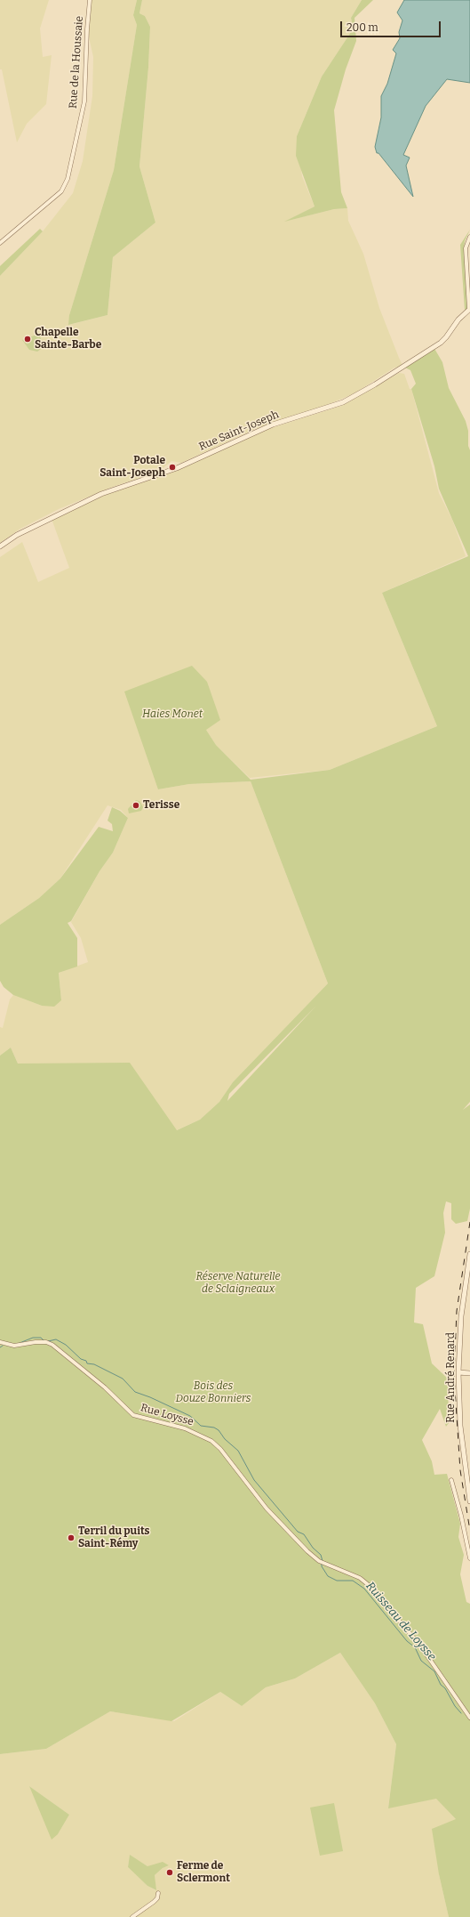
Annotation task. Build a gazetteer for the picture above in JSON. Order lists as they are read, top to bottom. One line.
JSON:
{"streets":{"street":["Rue de la Houssaie","Rue Saint-Joseph","Rue André Renard","Rue Loysse"]},"water":["Ruisseau de Loysse"],"parks":["Haies Monet","Réserve Naturelle de Sclaigneaux","Bois des Douze Bonniers"],"places":["Chapelle Sainte-Barbe","Potale Saint-Joseph","Terisse","Terril du puits Saint-Rémy","Ferme de Sclermont"],"scale_bar":"200 m"}
